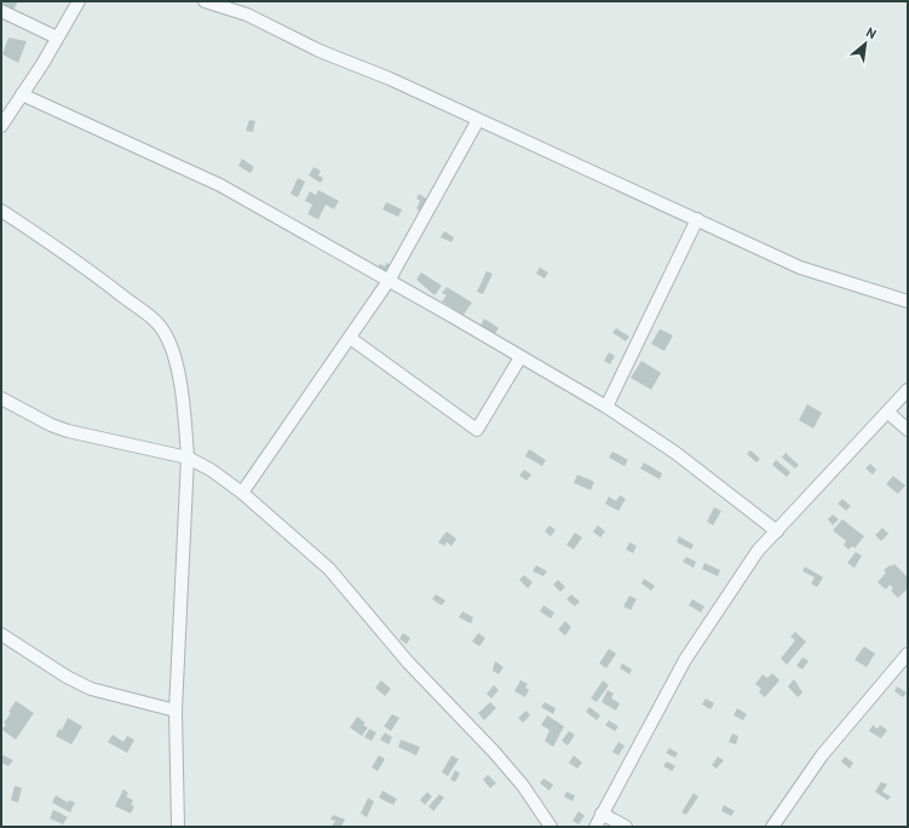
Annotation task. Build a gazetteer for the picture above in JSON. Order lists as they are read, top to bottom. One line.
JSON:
{"north":"top right"}
